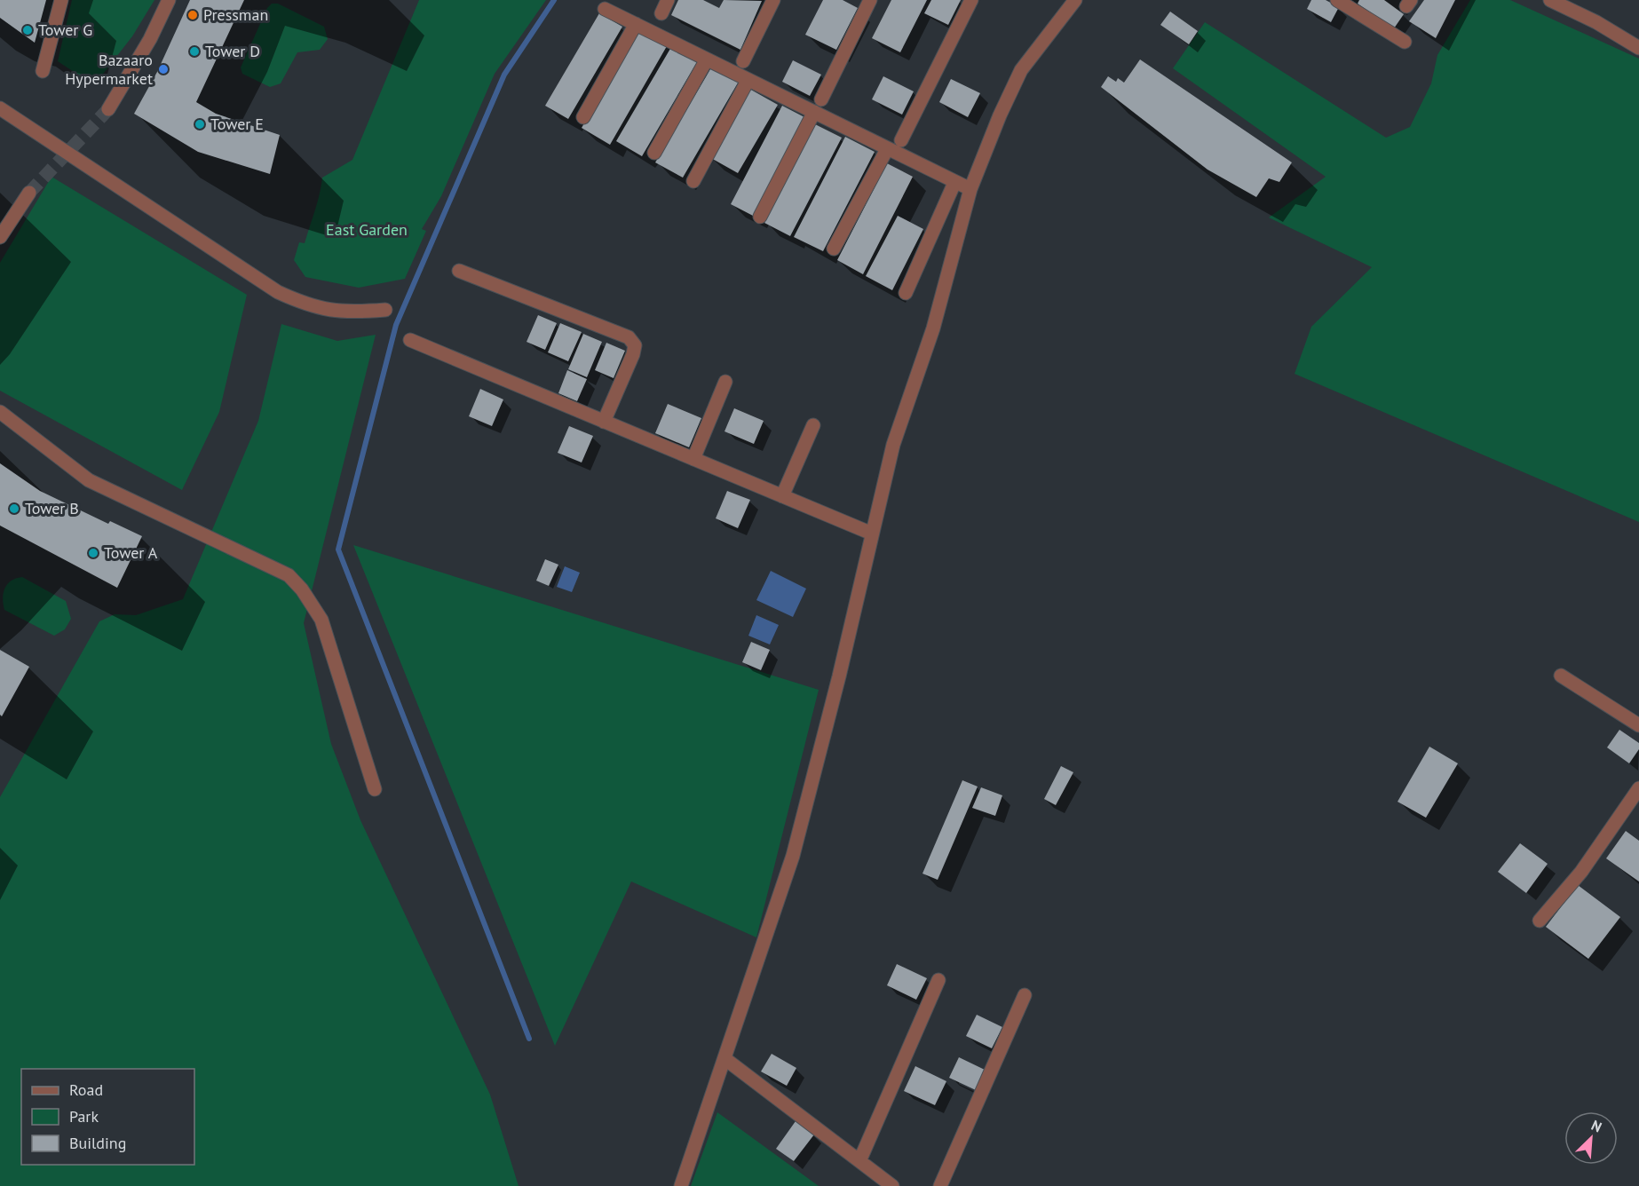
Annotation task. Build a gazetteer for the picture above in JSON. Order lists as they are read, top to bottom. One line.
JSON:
{"parks":["East Garden"],"places":["Pressman","Tower G","Tower D","Bazaaro Hypermarket","Tower E","Tower B","Tower A"],"legend":["Road","Park","Building"],"north":"top right"}
